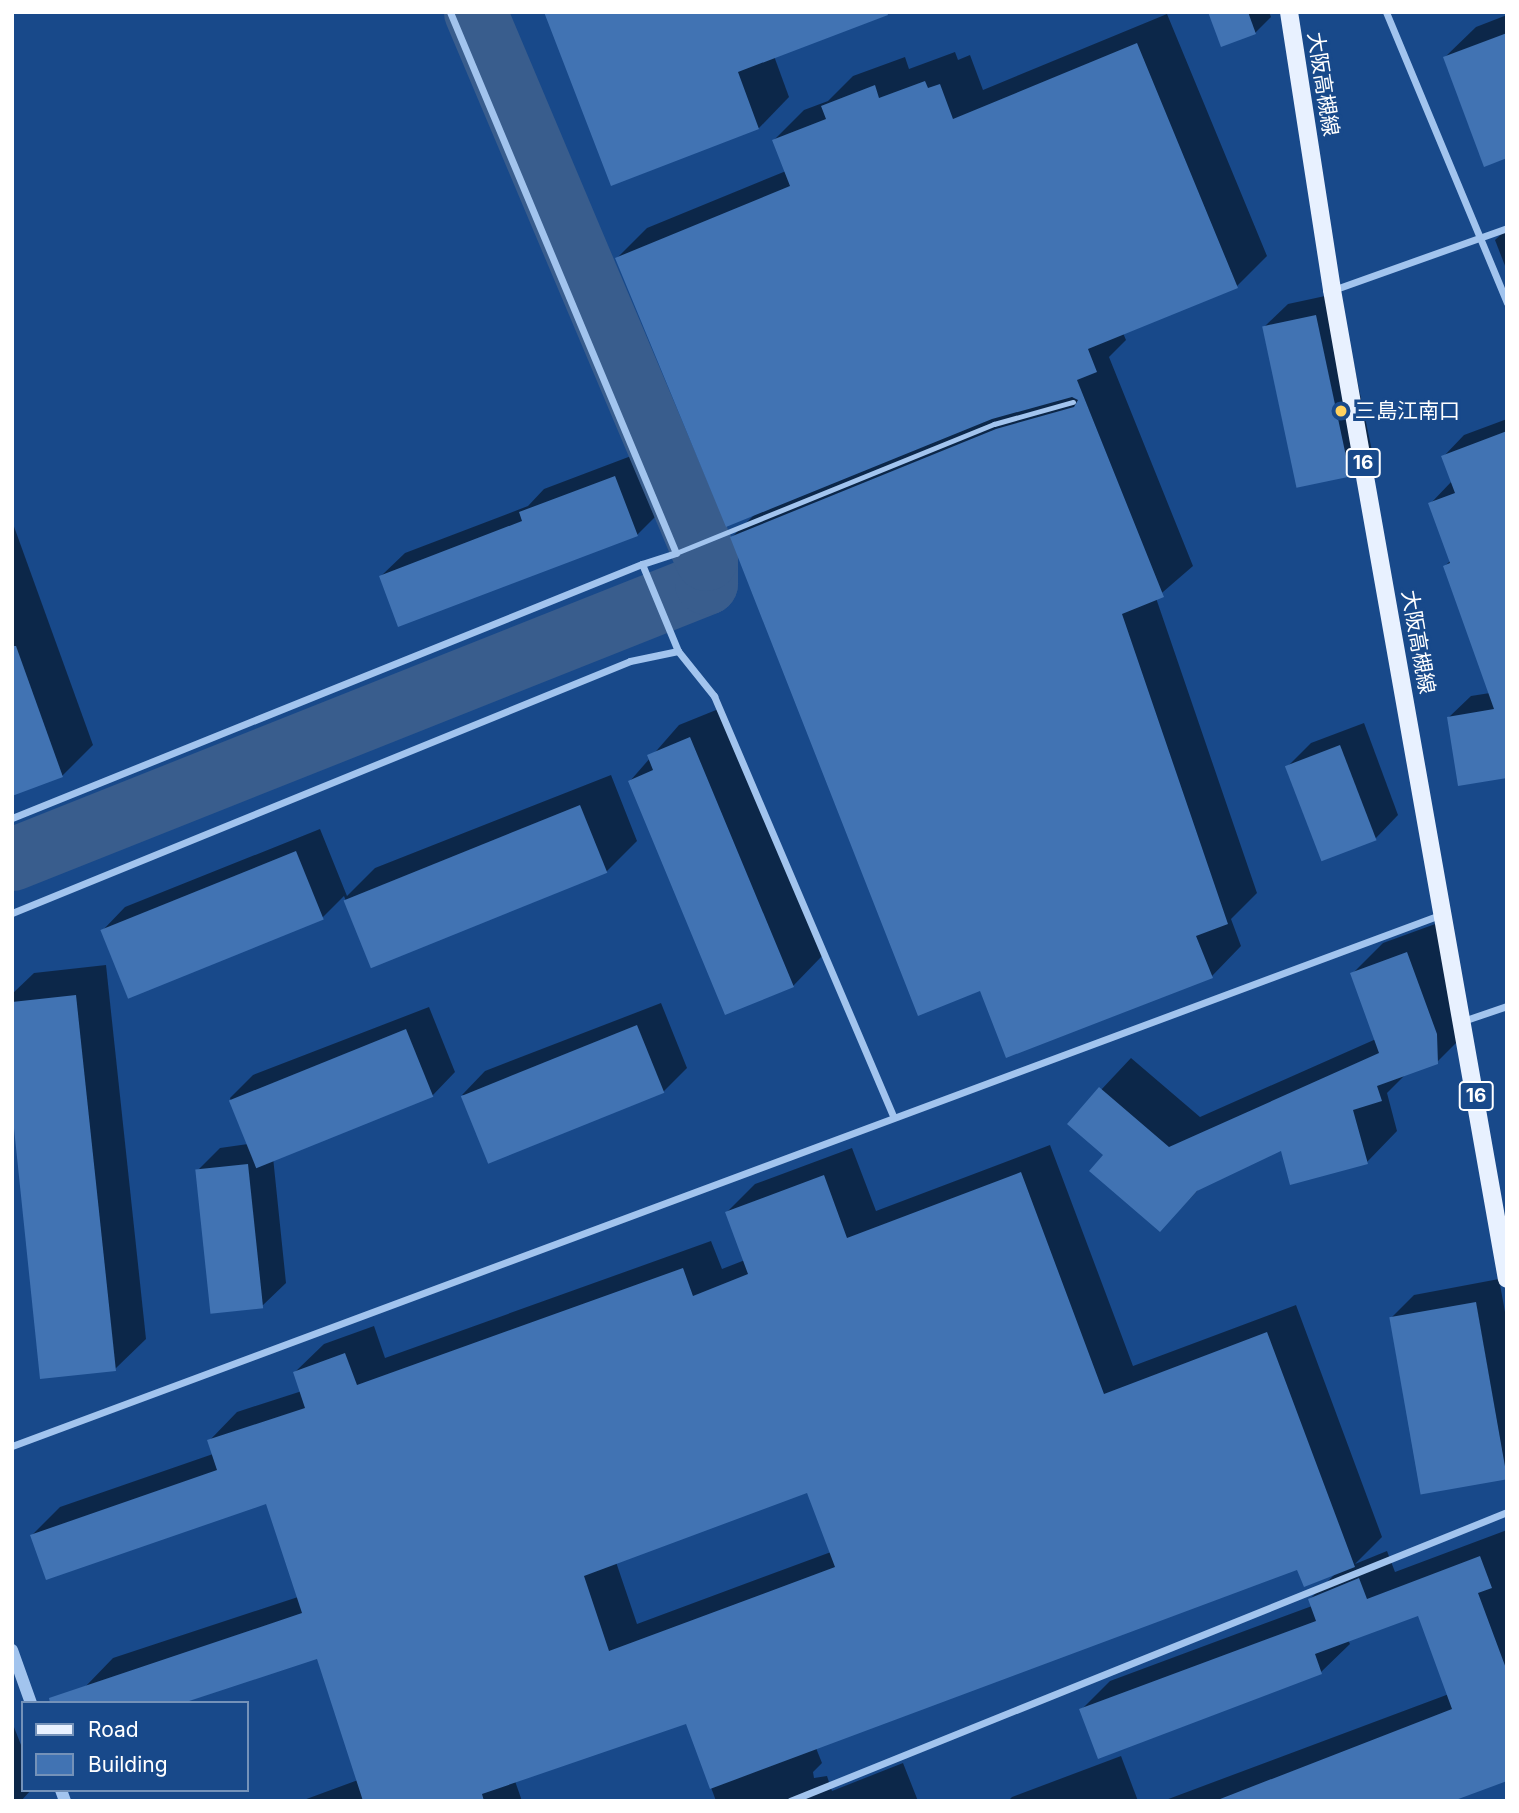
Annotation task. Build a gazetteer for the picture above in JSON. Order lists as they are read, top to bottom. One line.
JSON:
{"streets":{"main road":["大阪高槻線","16"]},"places":["三島江南口"],"legend":["Road","Building"]}
